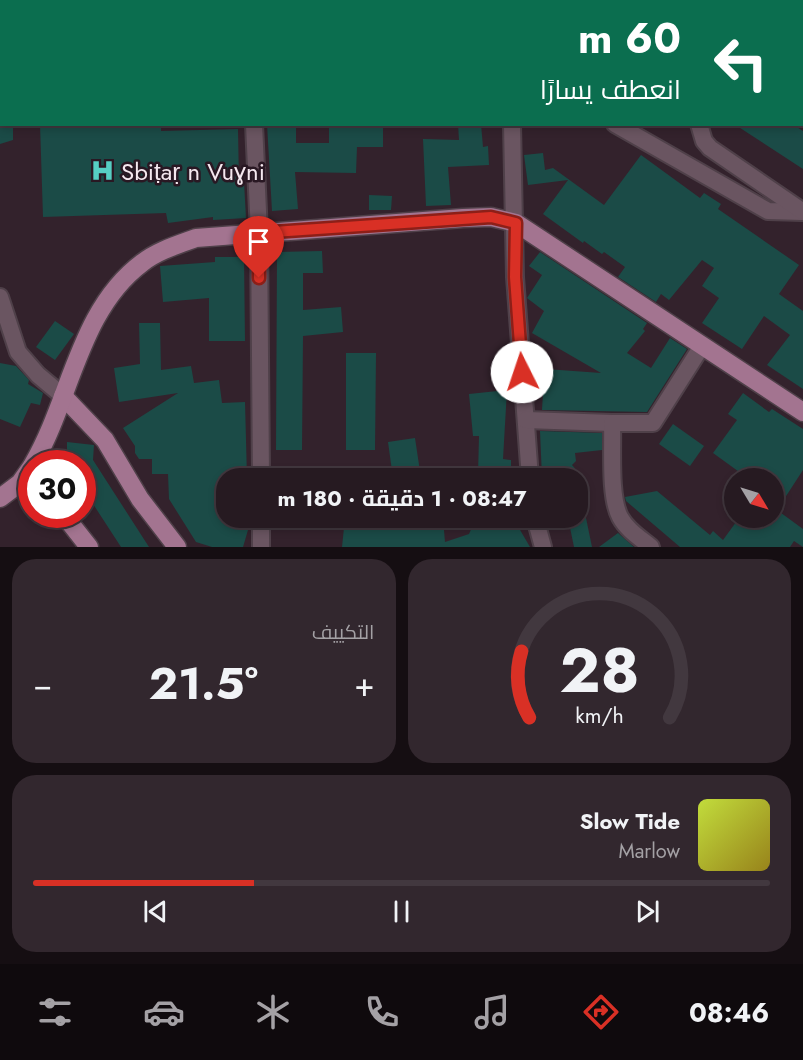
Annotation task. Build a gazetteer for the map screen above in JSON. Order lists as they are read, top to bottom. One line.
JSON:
{"places":{"hospital":["Sbiṭaṛ n Vuɣni"]},"north":"bottom right","page":{"turn":["60 m","انعطف يسارًا"],"limit":"30","trip":"08:47 · 1 دقيقة · 180 m","tile":"التكييف","heat":["−","21.5°","+"],"song":["Slow Tide","Marlow"],"tabs":"08:46","gauge":["28","km/h"]}}
